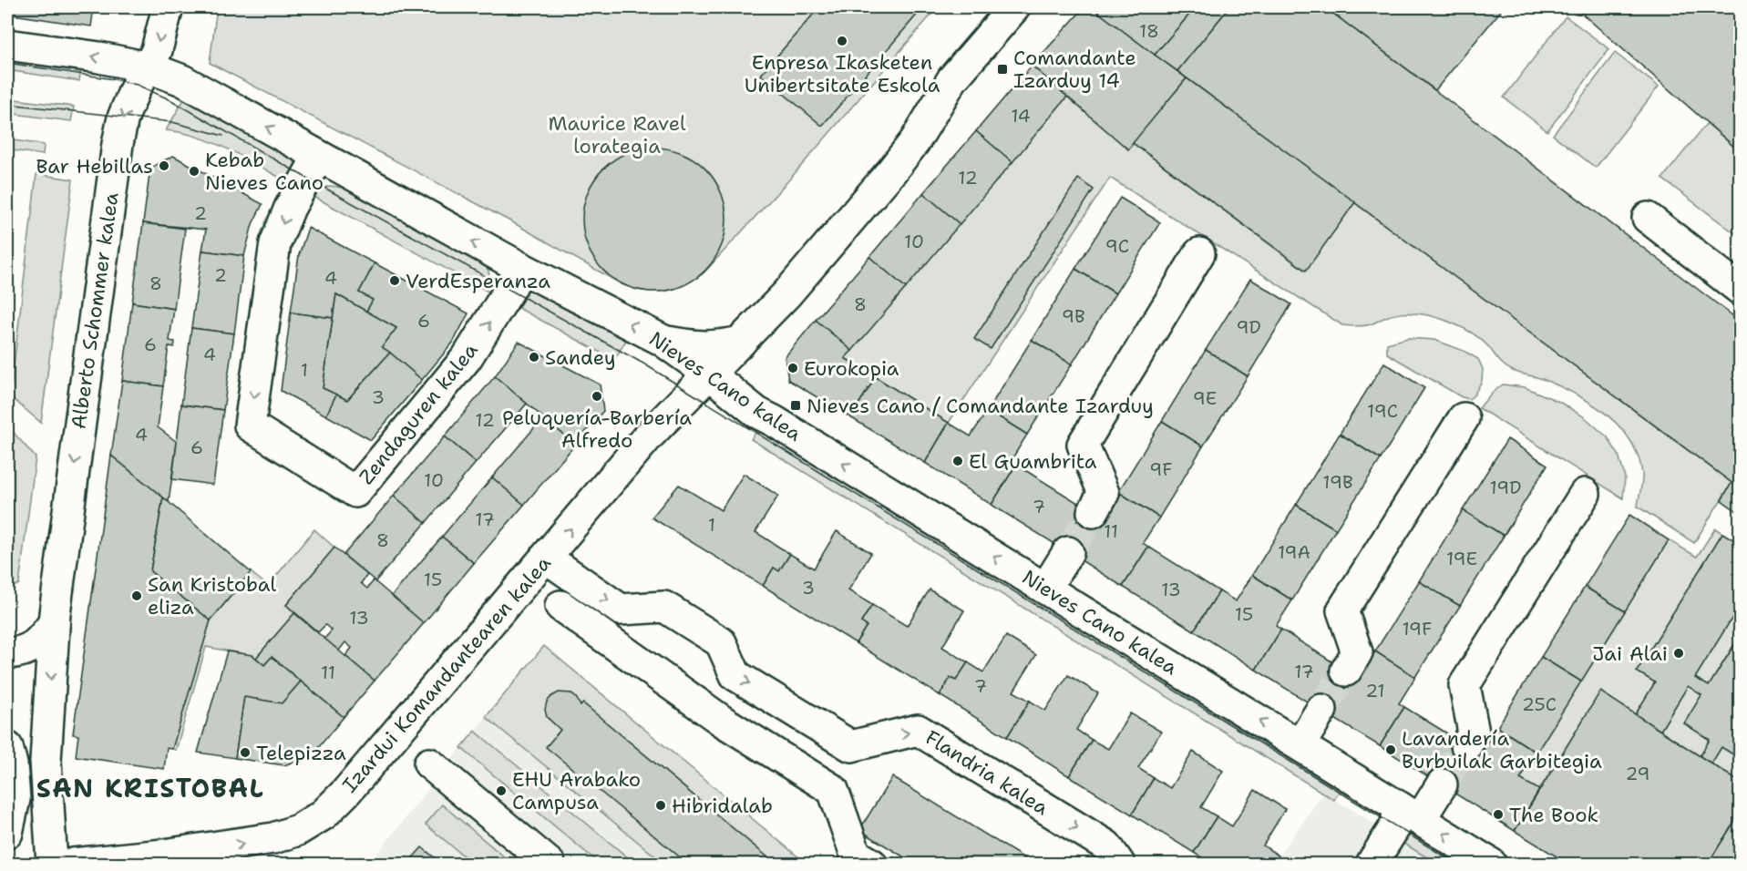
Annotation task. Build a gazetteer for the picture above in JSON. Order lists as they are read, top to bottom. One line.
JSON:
{"streets":{"street":["Alberto Schommer kalea","Nieves Cano kalea","Zendaguren kalea","Izardui Komandantearen kalea","Flandria kalea"]},"crossings":[["Alberto Schommer kalea","Nieves Cano kalea"],["Nieves Cano kalea","Zendaguren kalea"],["Nieves Cano kalea","Izardui Komandantearen kalea"],["Izardui Komandantearen kalea","Flandria kalea"]],"one_way":["Alberto Schommer kalea","Nieves Cano kalea","Izardui Komandantearen kalea"],"districts":["SAN KRISTOBAL"],"parks":["Maurice Ravel lorategia"],"places":{"other":["Enpresa Ikasketen Unibertsitate Eskola","Bar Hebillas","Kebab Nieves Cano","VerdEsperanza","Sandey","Eurokopia","Peluquería-Barbería Alfredo","El Guambrita","San Kristobal eliza","Jai Alai","Lavandería Burbuilak Garbitegia","Telepizza","EHU Arabako Campusa","Hibridalab","The Book"],"transit":["Comandante Izarduy 14","Nieves Cano / Comandante Izarduy"]},"house_numbers":["18","14","12","2","10","9C","2","4","8","8","9B","6","9D","6","4","1","3","9E","19C","12","4","6","9F","10","19B","19D","7","17","1","11","8","19A","19E","15","3","13","15","13","19F","17","11","7","21","25C","29"]}
